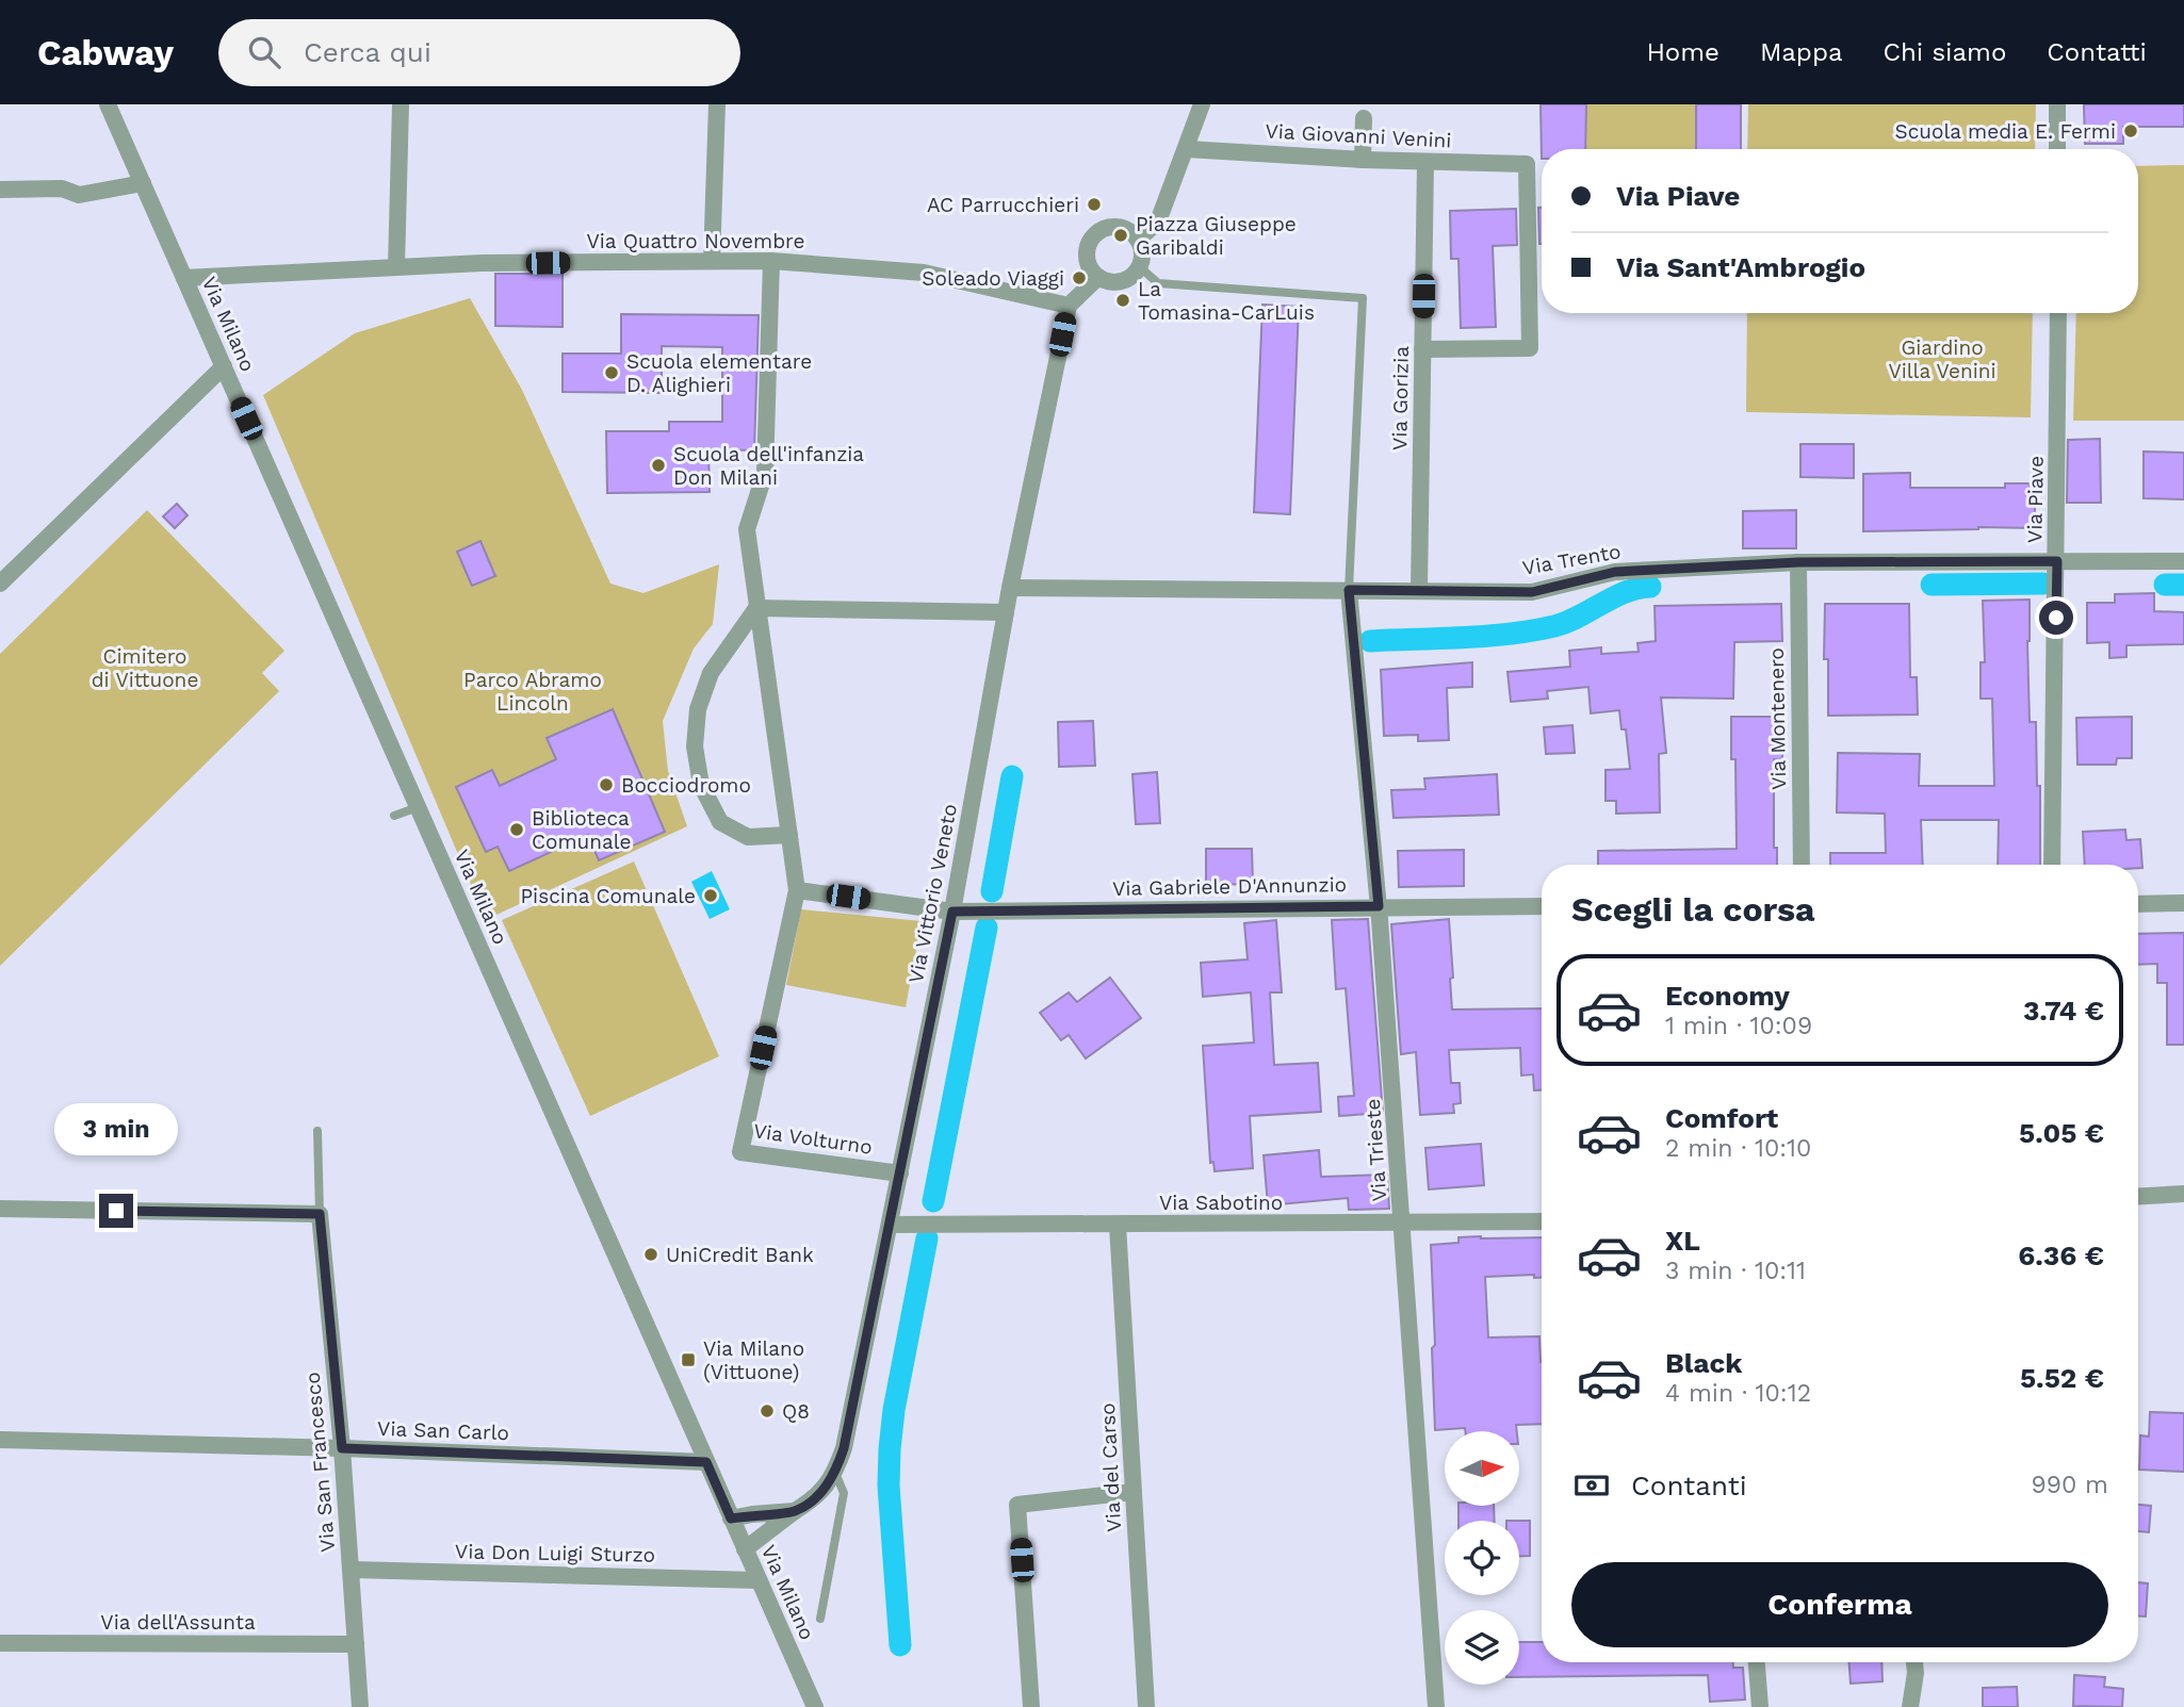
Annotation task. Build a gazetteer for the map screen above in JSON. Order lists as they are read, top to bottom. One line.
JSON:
{"streets":{"street":["Via Giovanni Venini","Via Quattro Novembre","Via Milano","Via Gorizia","Via Piave","Via Trento","Via Montenero","Via Gabriele D'Annunzio","Via Vittorio Veneto","Via Volturno","Via Trieste","Via Sabotino","Via San Carlo","Via San Francesco","Via del Carso","Via Don Luigi Sturzo","Via dell'Assunta"]},"crossings":[["Via Giovanni Venini","Via Gorizia"],["Via Quattro Novembre","Via Milano"],["Via Quattro Novembre","Via Vittorio Veneto"],["Via Milano","Via Vittorio Veneto"],["Via Milano","Via San Carlo"],["Via Milano","Via Don Luigi Sturzo"],["Via Gorizia","Via Trento"],["Via Piave","Via Trento"],["Via Trento","Via Montenero"],["Via Trento","Via Vittorio Veneto"],["Via Trento","Via Trieste"],["Via Gabriele D'Annunzio","Via Vittorio Veneto"],["Via Gabriele D'Annunzio","Via Trieste"],["Via Vittorio Veneto","Via Volturno"],["Via Vittorio Veneto","Via Sabotino"],["Via Trieste","Via Sabotino"],["Via Sabotino","Via del Carso"],["Via San Carlo","Via San Francesco"],["Via San Francesco","Via Don Luigi Sturzo"],["Via San Francesco","Via dell'Assunta"]],"parks":["Giardino Villa Venini","Cimitero di Vittuone","Parco Abramo Lincoln"],"places":{"other":["Scuola media E. Fermi","AC Parrucchieri","Piazza Giuseppe Garibaldi","Soleado Viaggi","La Tomasina-CarLuis","Scuola elementare D. Alighieri","Scuola dell'infanzia Don Milani","Bocciodromo","Biblioteca Comunale","Piscina Comunale","UniCredit Bank","Q8"],"transit":["Via Milano (Vittuone)"]},"north":"right","page":{"header":"Cabway","search":"Cerca qui","nav":["Home","Mappa","Chi siamo","Contatti"],"banner":["Via Piave","Via Sant'Ambrogio"],"heading":"Scegli la corsa","list":[{"name":"Economy","note":"1 min · 10:09","value":"3.74 €"},{"name":"Comfort","note":"2 min · 10:10","value":"5.05 €"},{"name":"XL","note":"3 min · 10:11","value":"6.36 €"},{"name":"Black","note":"4 min · 10:12","value":"5.52 €"}],"bubble":"3 min","pay":["Contanti","990 m"],"buttons":"Conferma"}}
